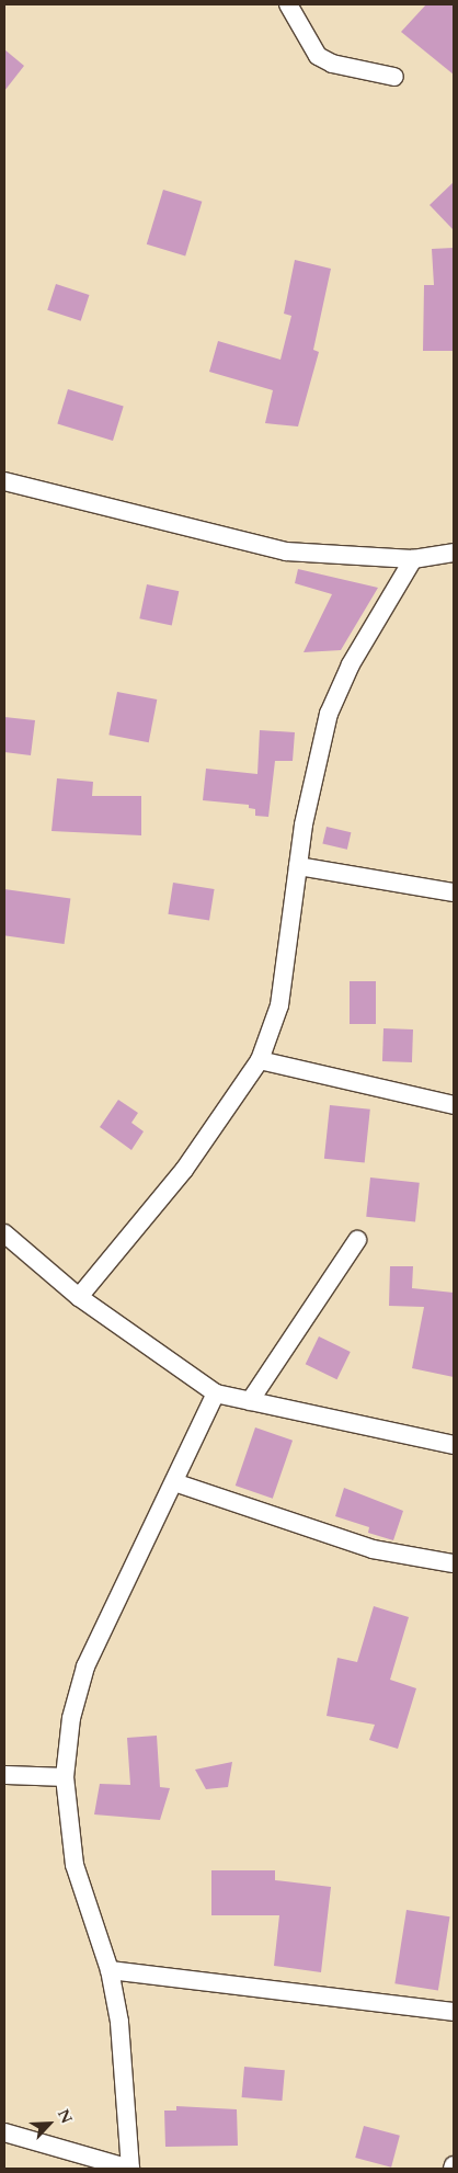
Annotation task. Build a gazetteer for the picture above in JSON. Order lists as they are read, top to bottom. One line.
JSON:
{"north":"top right"}
